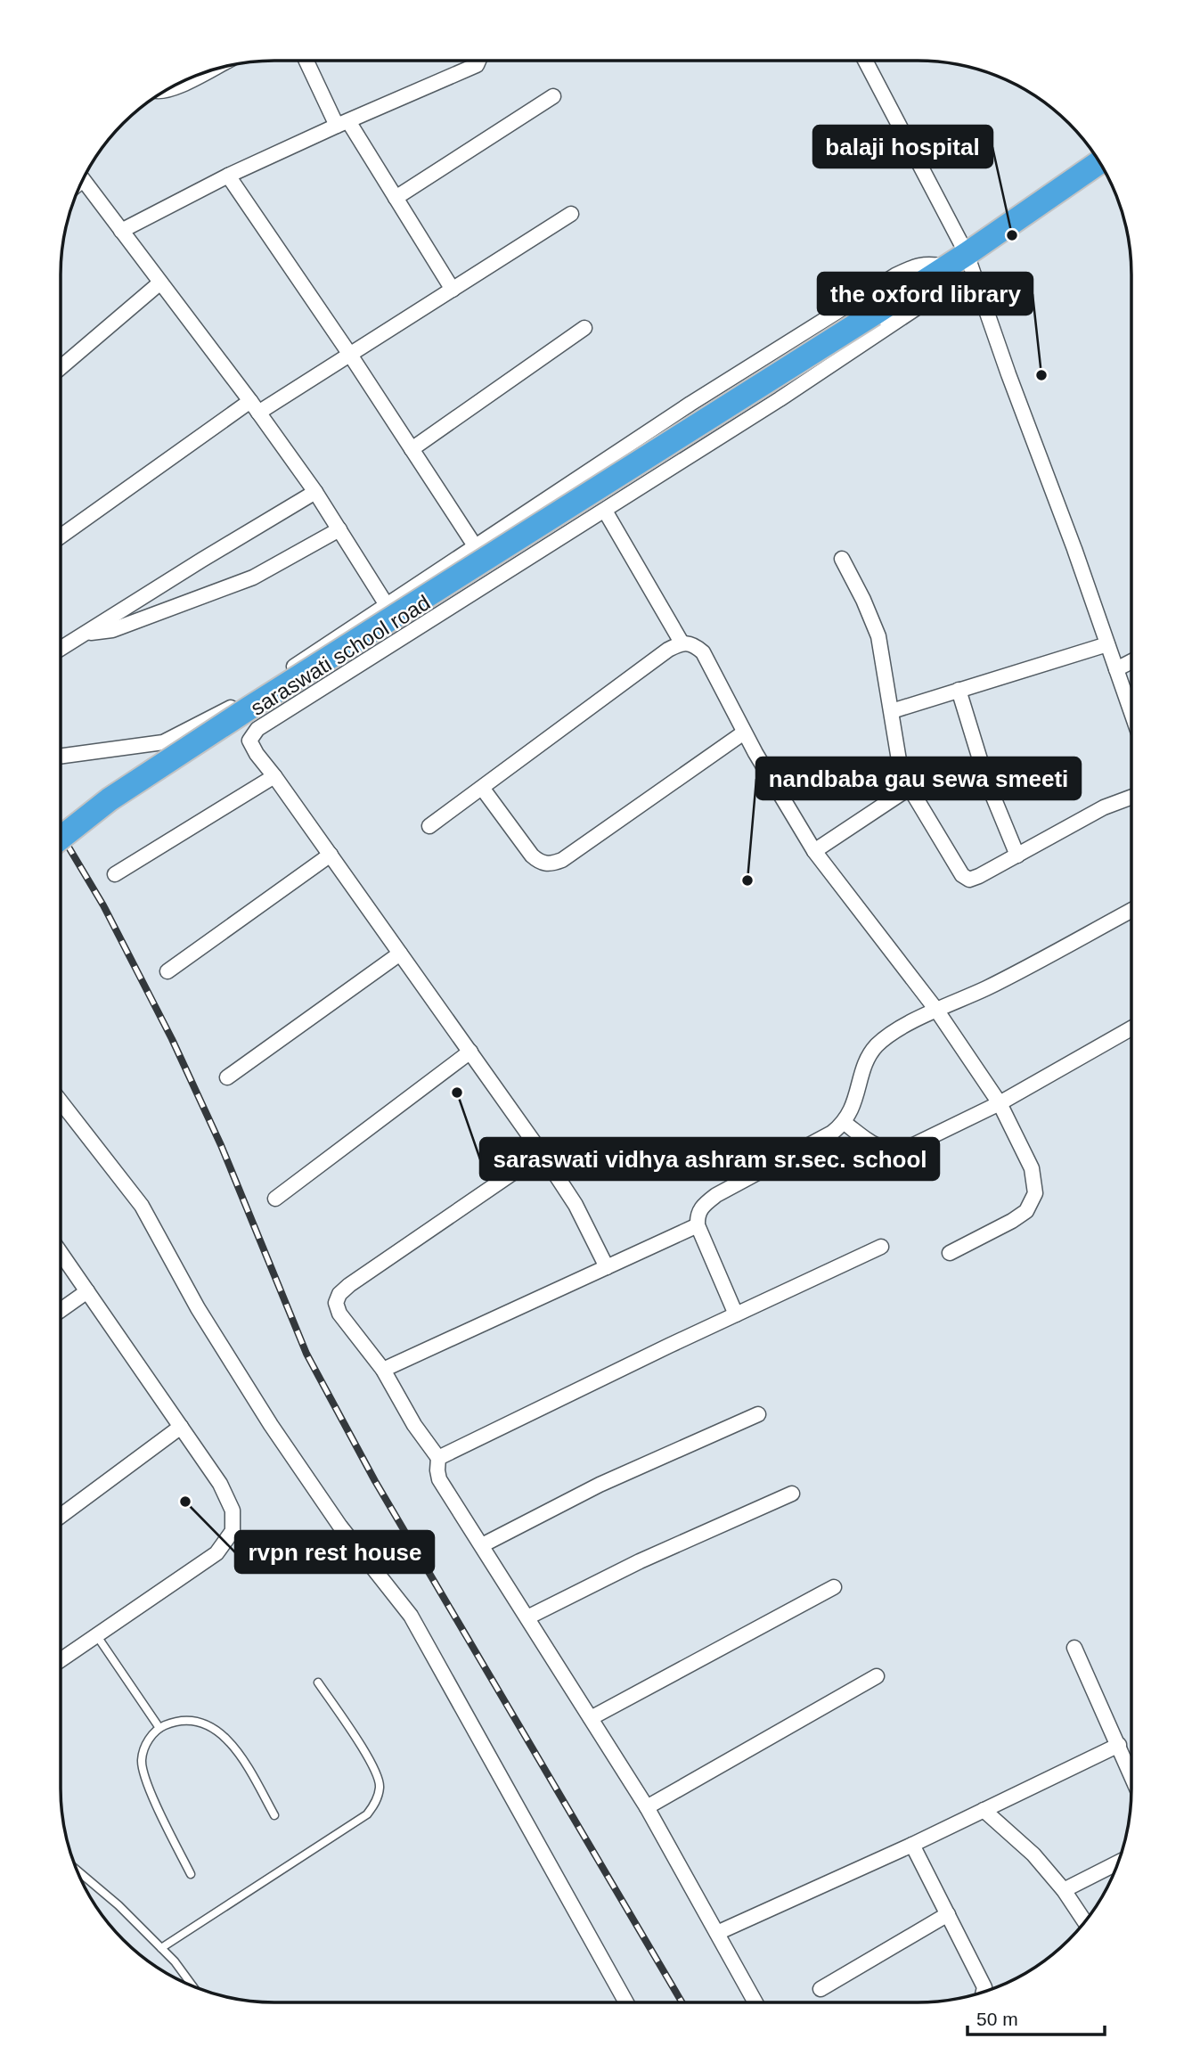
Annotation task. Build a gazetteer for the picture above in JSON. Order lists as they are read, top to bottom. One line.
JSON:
{"streets":{"street":["saraswati school road"]},"places":["balaji hospital","the oxford library","nandbaba gau sewa smeeti","saraswati vidhya ashram sr.sec. school","rvpn rest house"],"scale_bar":"50 m"}
